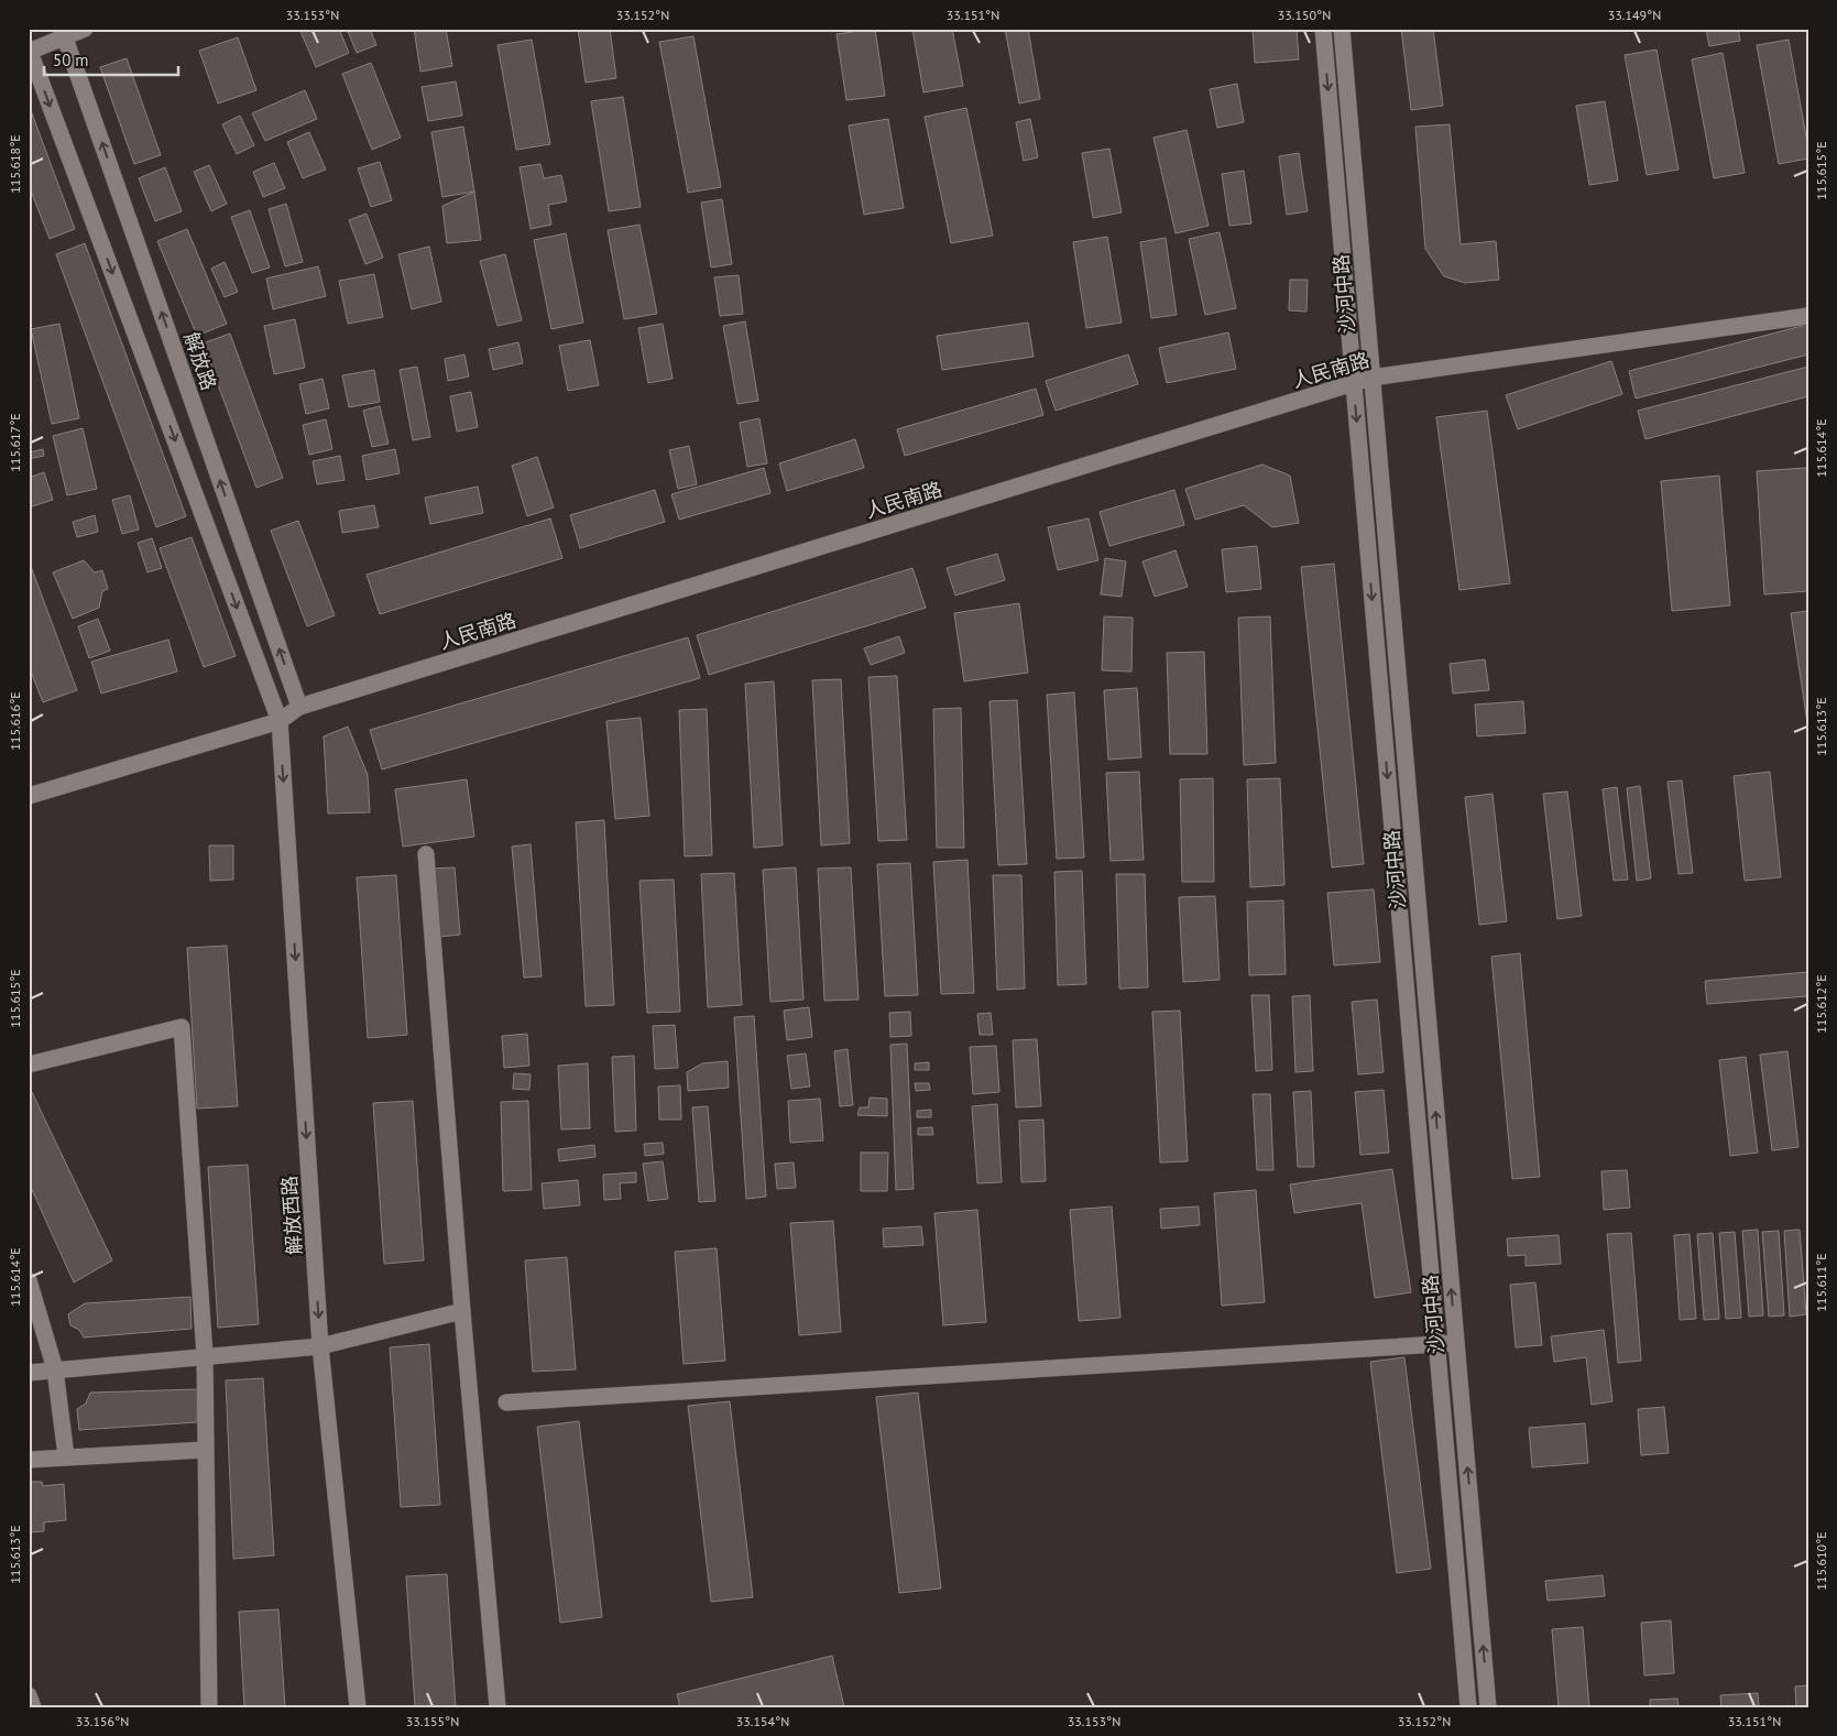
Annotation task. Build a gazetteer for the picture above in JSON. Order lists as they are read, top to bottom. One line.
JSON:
{"streets":{"street":["沙河中路","解放路","人民南路","解放西路"]},"crossings":[["沙河中路","人民南路"],["解放路","人民南路"],["人民南路","解放西路"]],"scale_bar":"50 m","coordinates":["33.153°N","33.152°N","33.151°N","33.150°N","33.149°N","115.618°E","115.615°E","115.617°E","115.614°E","115.616°E","115.613°E","115.612°E","115.611°E","115.610°E","33.156°N","33.155°N","33.154°N"]}
